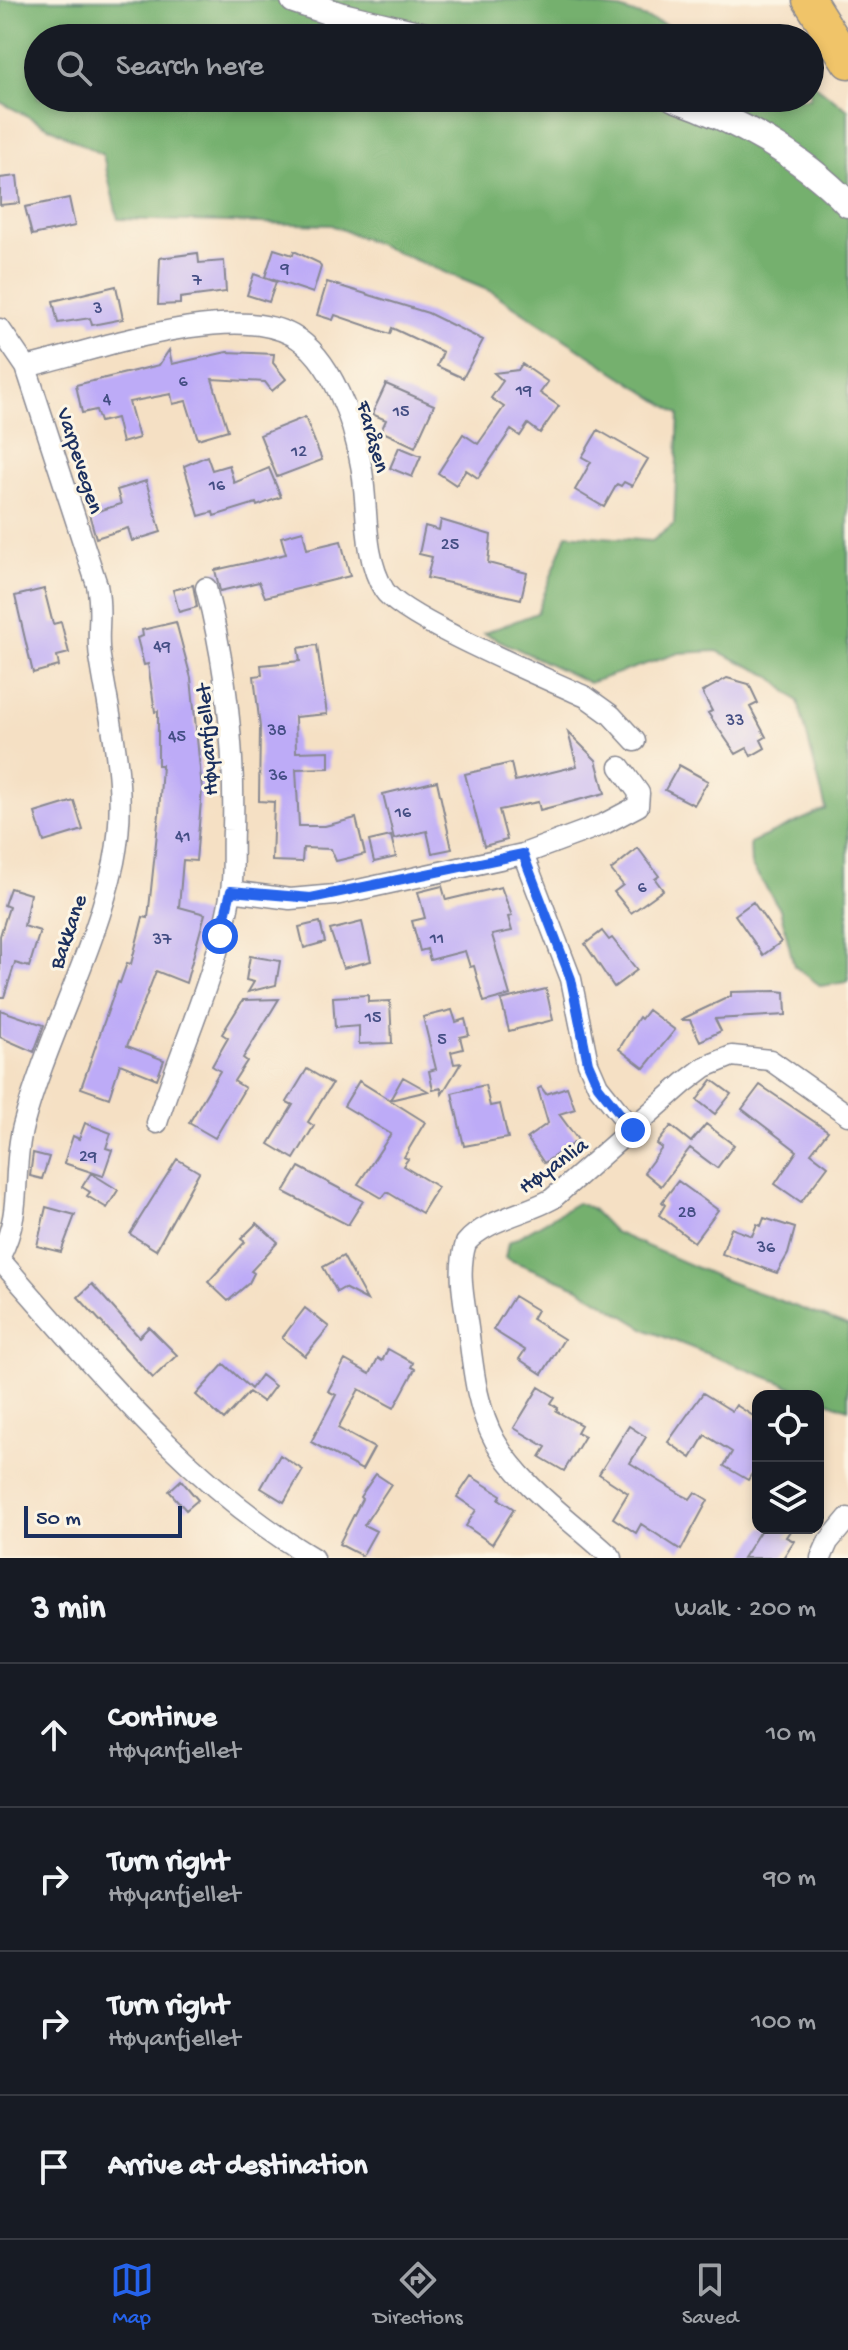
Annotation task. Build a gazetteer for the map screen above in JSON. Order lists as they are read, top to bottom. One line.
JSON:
{"streets":{"street":["Faråsen","Varpevegen","Høyanfjellet","Bakkane","Høyanlia"]},"crossings":[["Faråsen","Varpevegen"],["Varpevegen","Bakkane"]],"house_numbers":["9","7","3","6","19","4","15","12","16","25","49","33","38","45","36","16","41","6","11","37","15","5","29","28","36"],"scale_bar":"50 m","page":{"search":"Search here","scale":"50 m","heading":["3 min","Walk · 200 m"],"list":[["Continue","Høyanfjellet","10 m"],["Turn right","Høyanfjellet","90 m"],["Turn right","Høyanfjellet","100 m"],"Arrive at destination"],"nav":["Map","Directions","Saved"]}}
